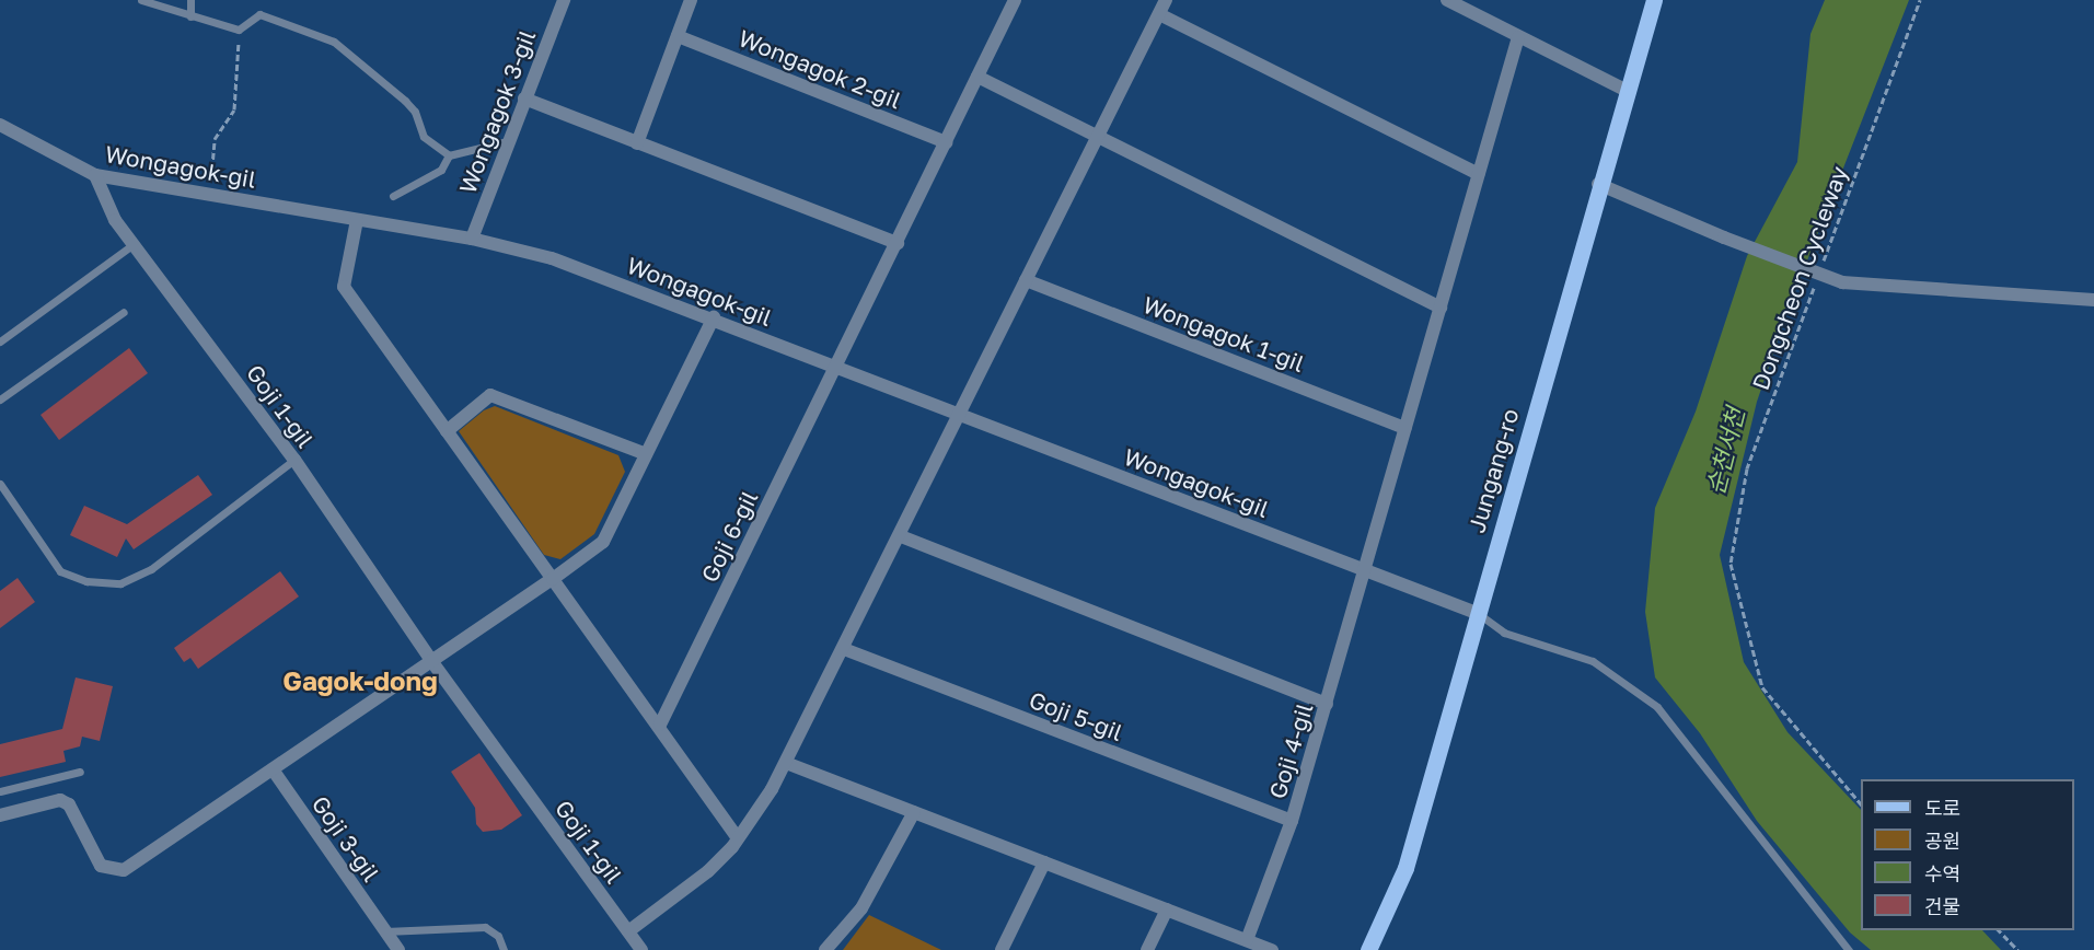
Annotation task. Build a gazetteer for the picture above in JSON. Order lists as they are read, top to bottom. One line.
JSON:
{"streets":{"main road":["Jungang-ro"],"street":["Wongagok 2-gil","Wongagok 3-gil","Wongagok-gil","Wongagok 1-gil","Goji 1-gil","Goji 6-gil","Goji 5-gil","Goji 4-gil","Goji 3-gil"],"path":["Dongcheon Cycleway"]},"crossings":[["Wongagok 3-gil","Wongagok-gil"],["Wongagok-gil","Goji 1-gil"],["Wongagok-gil","Jungang-ro"],["Wongagok-gil","Goji 6-gil"],["Wongagok-gil","Goji 4-gil"],["Goji 5-gil","Goji 4-gil"]],"districts":["Gagok-dong"],"water":["순천서천"],"legend":["도로","공원","수역","건물"]}
